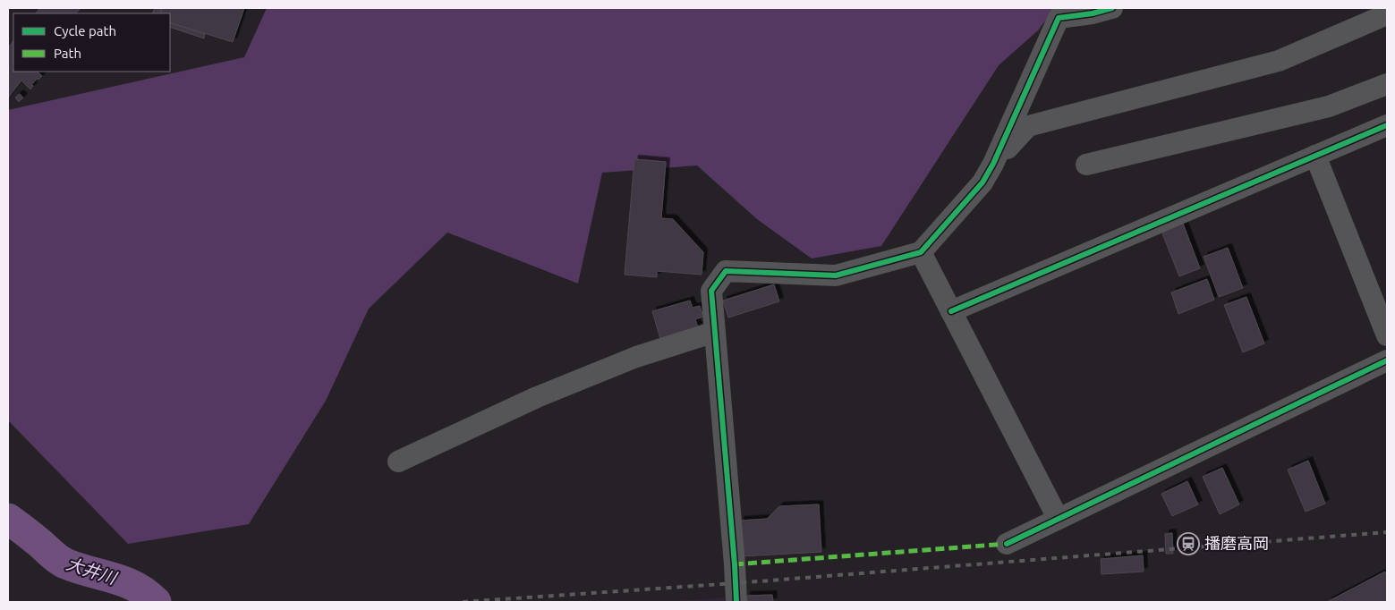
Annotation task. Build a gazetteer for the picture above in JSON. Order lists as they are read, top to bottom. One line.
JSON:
{"water":["大井川"],"places":{"station":["播磨高岡"]},"legend":["Cycle path","Path"]}
